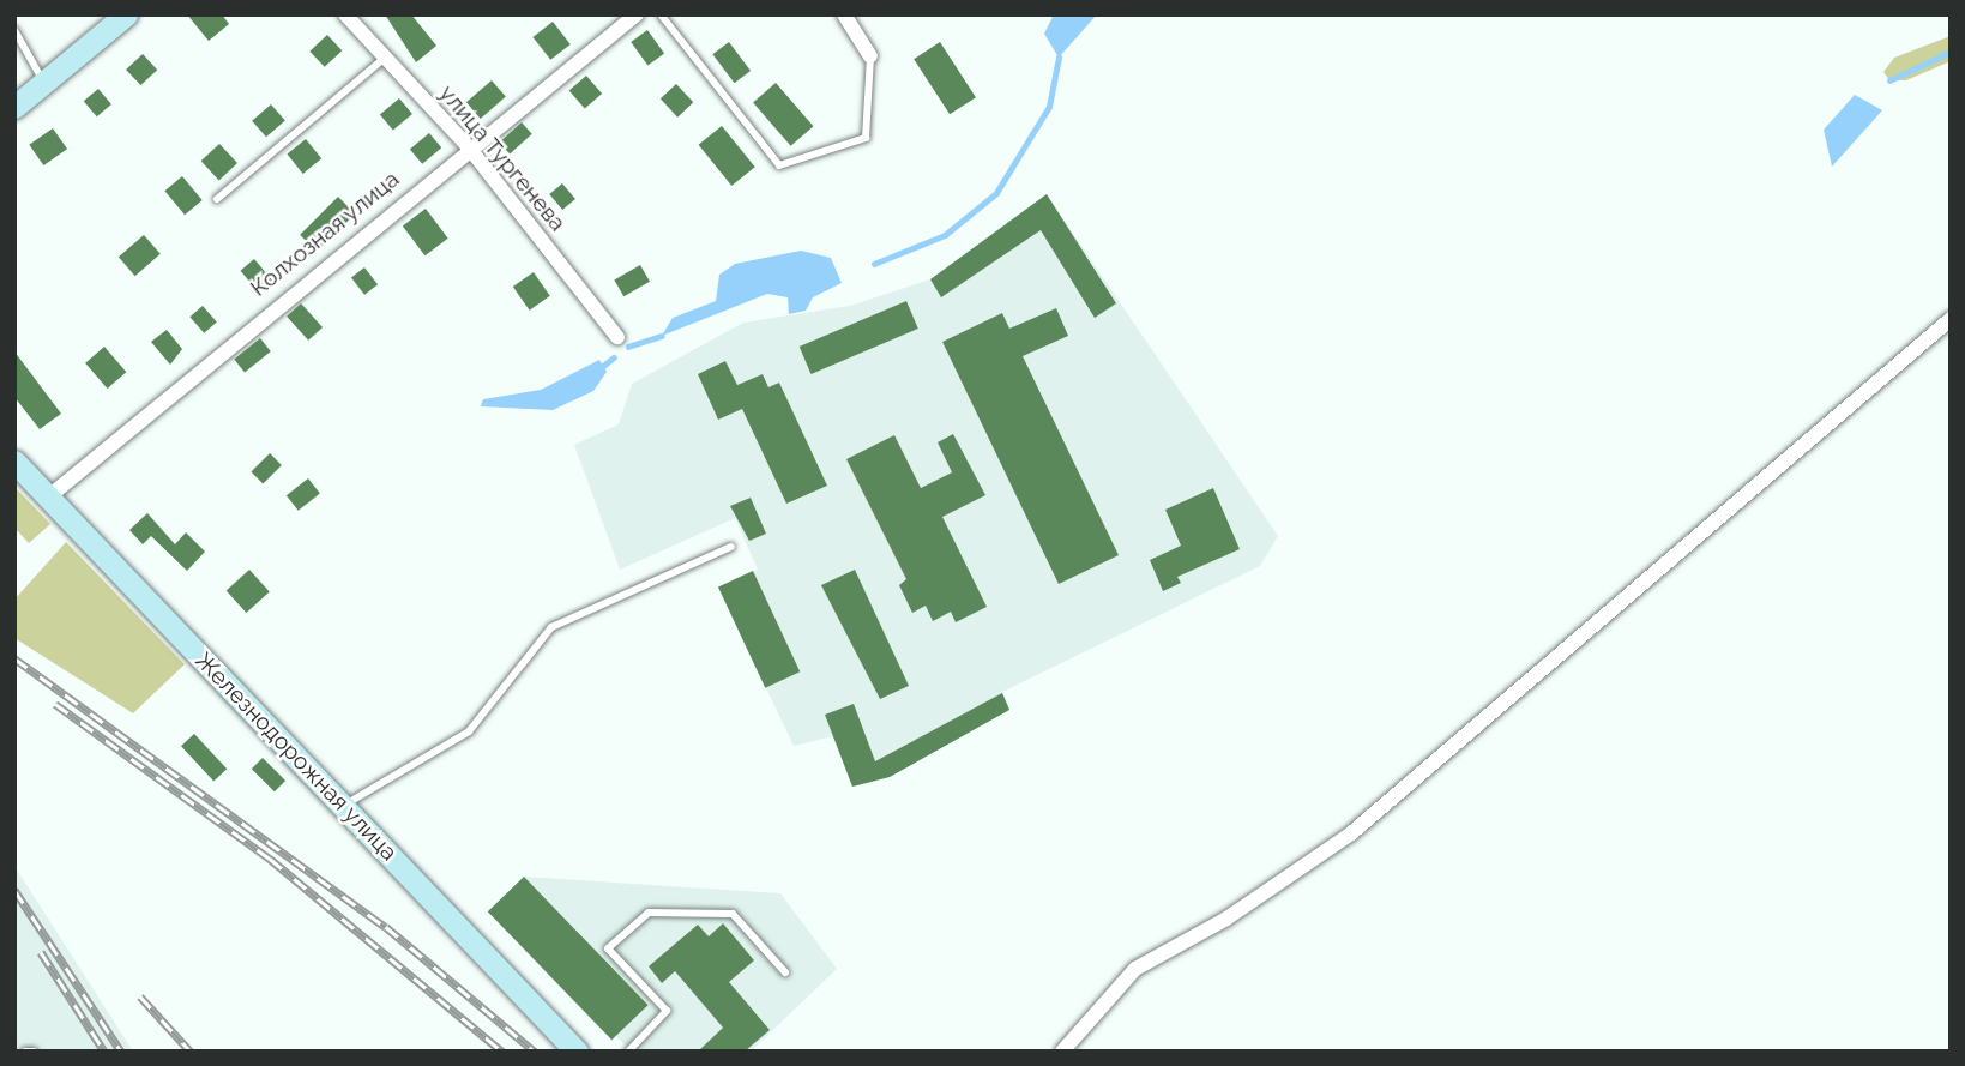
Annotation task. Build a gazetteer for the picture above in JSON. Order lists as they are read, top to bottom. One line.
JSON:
{"streets":{"street":["улица Тургенева","Колхозная улица","Железнодорожная улица"]},"crossings":[["улица Тургенева","Колхозная улица"],["Колхозная улица","Железнодорожная улица"]]}
